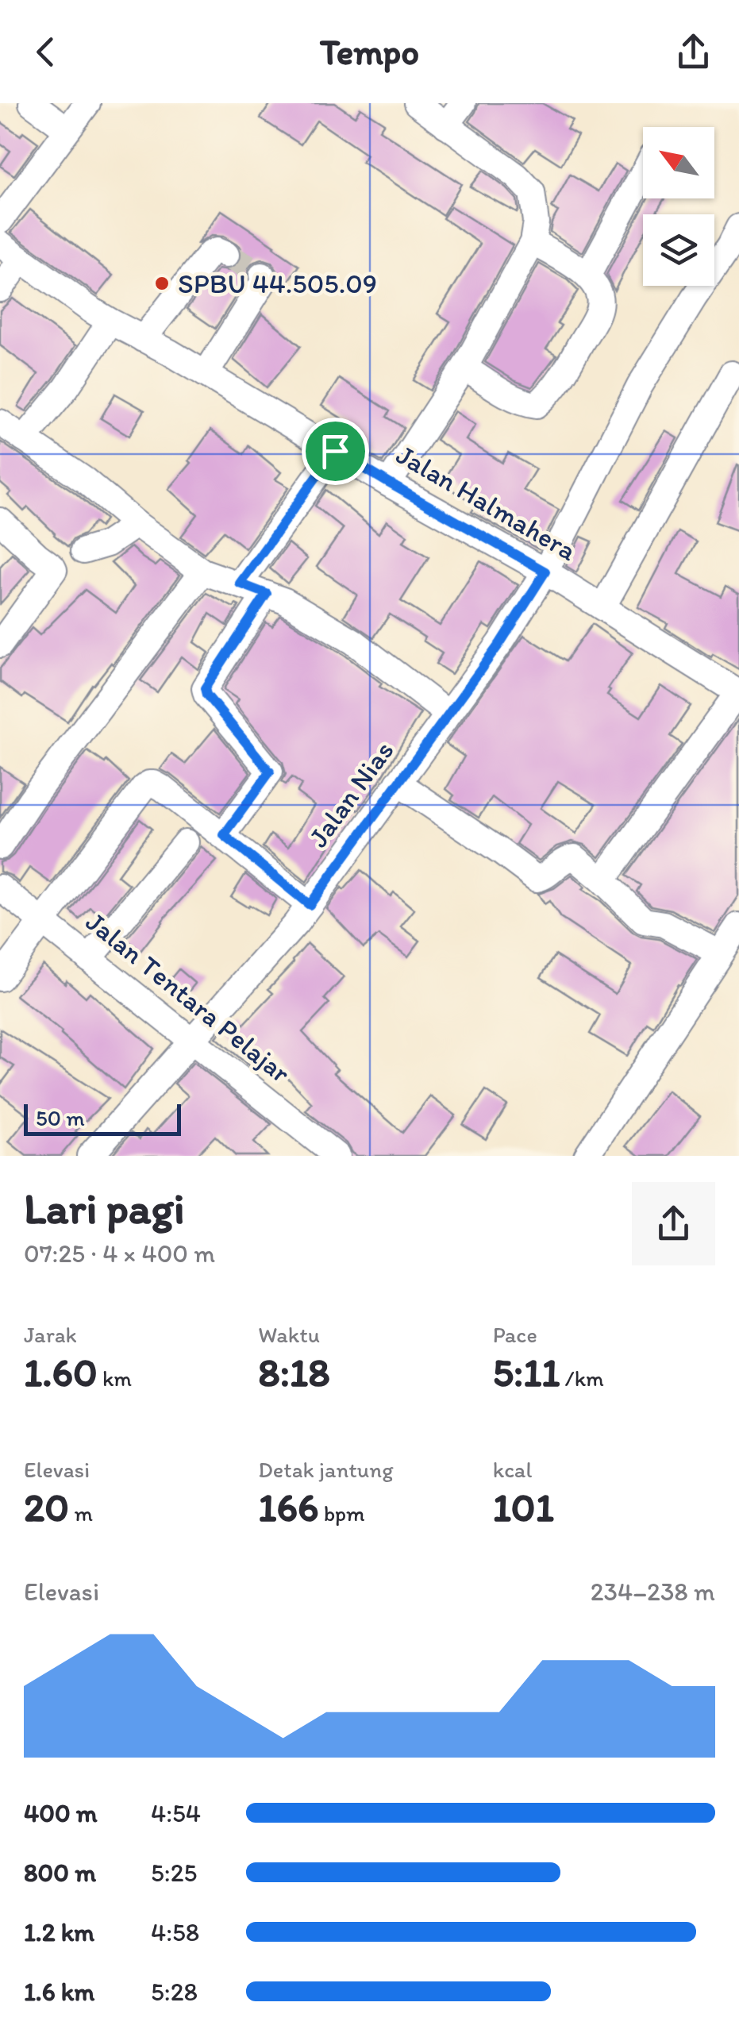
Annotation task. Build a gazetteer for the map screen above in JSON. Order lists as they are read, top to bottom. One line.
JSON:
{"streets":{"street":["Jalan Halmahera","Jalan Nias","Jalan Tentara Pelajar"]},"crossings":[["Jalan Halmahera","Jalan Nias"],["Jalan Nias","Jalan Tentara Pelajar"]],"places":["SPBU 44.505.09"],"scale_bar":"50 m","north":"top left","page":{"header":"Tempo","scale":"50 m","heading":["Lari pagi","07:25 · 4 × 400 m"],"stats":[["Jarak","1.60 km"],["Waktu","8:18"],["Pace","5:11 /km"],["Elevasi","20 m"],["Detak jantung","166 bpm"],["kcal","101"]],"chart":["Elevasi","234–238 m"],"list":[{"name":"400 m","note":"4:54"},{"name":"800 m","note":"5:25"},{"name":"1.2 km","note":"4:58"},{"name":"1.6 km","note":"5:28"}]}}
